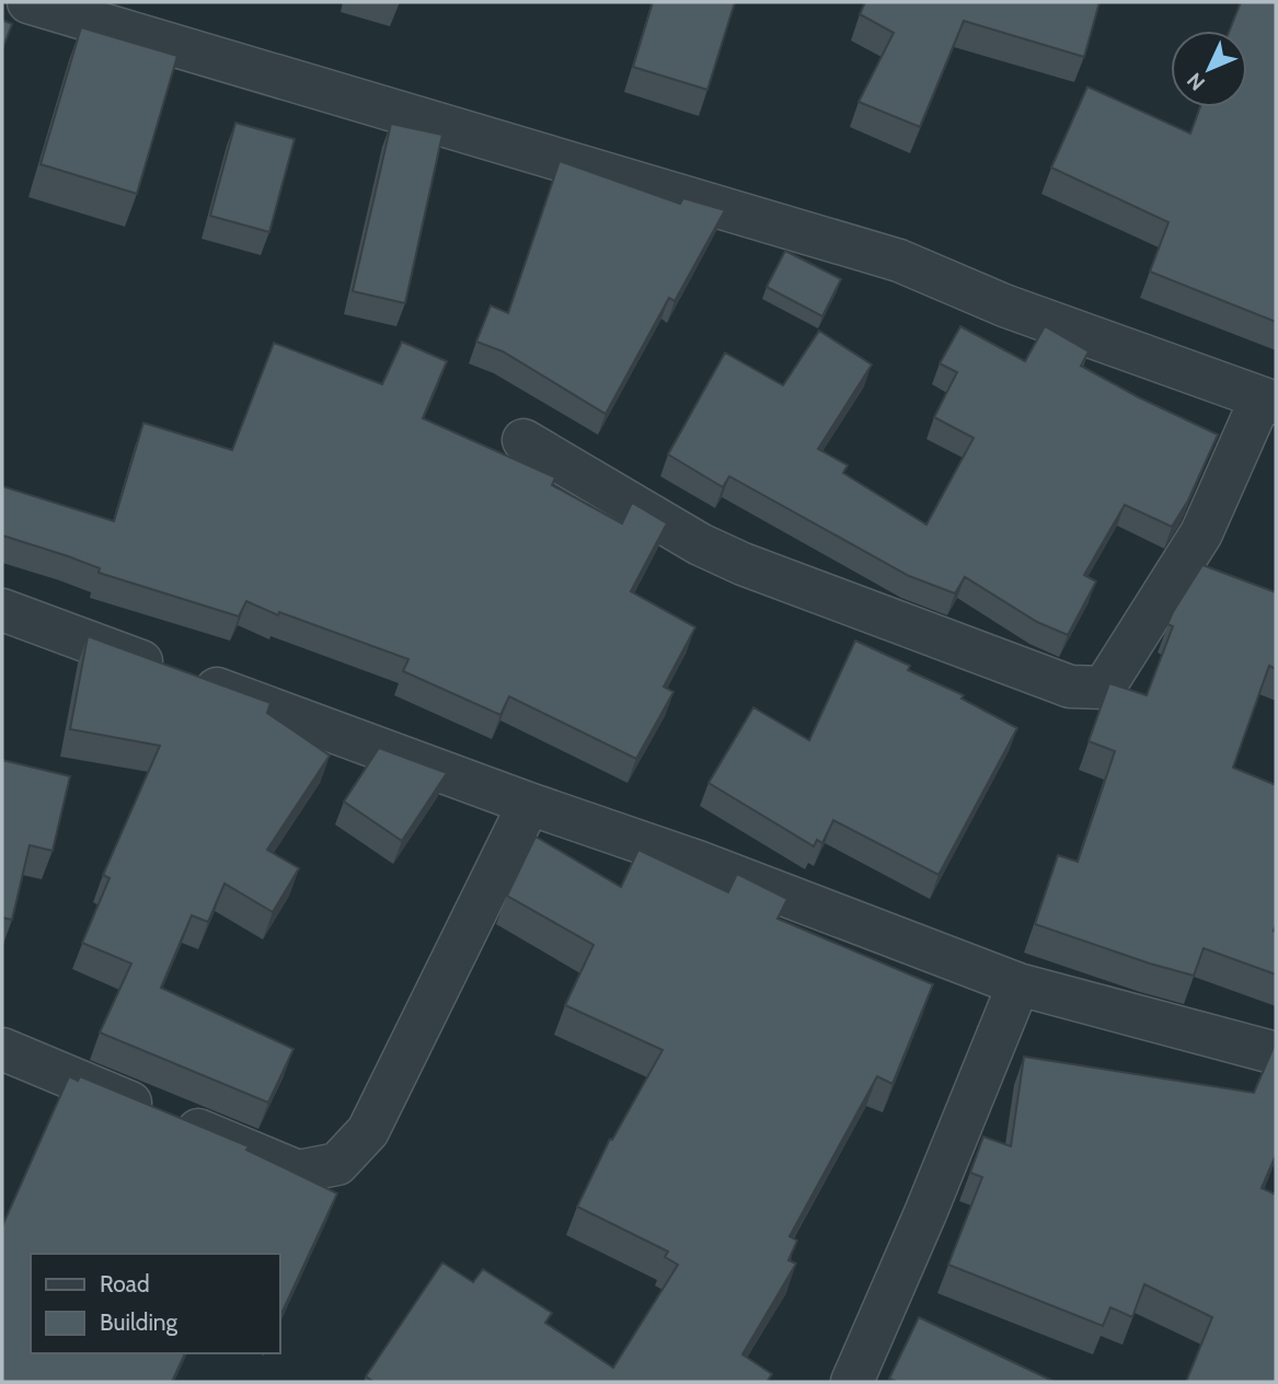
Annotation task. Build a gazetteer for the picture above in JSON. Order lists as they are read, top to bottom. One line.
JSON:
{"legend":["Road","Building"],"north":"bottom left"}
